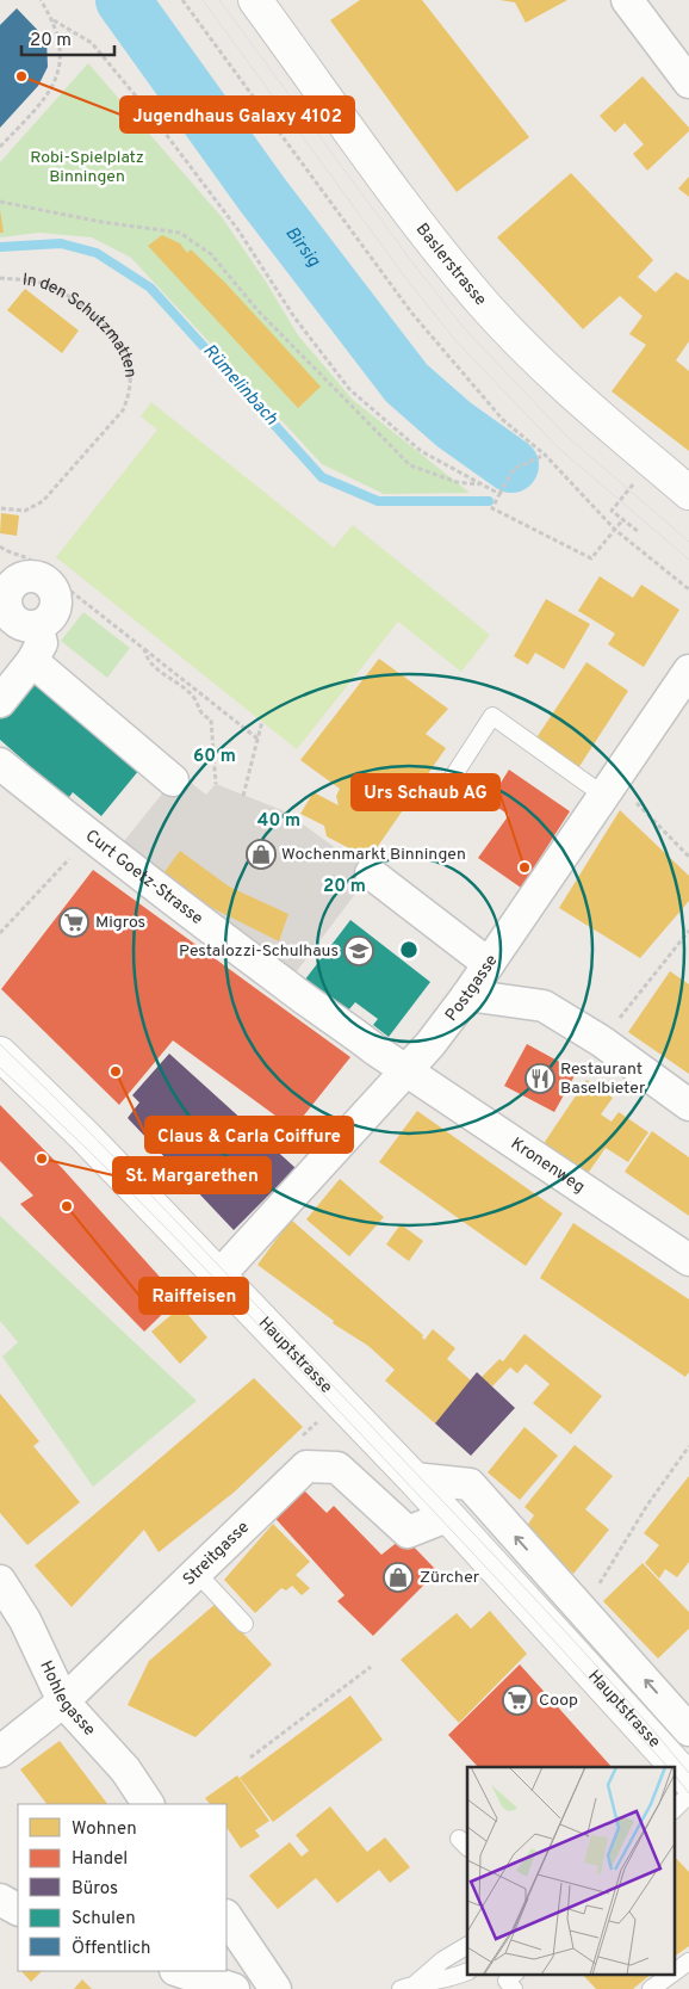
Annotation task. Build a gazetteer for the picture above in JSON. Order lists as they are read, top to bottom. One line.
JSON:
{"streets":{"main road":["Baslerstrasse","Hauptstrasse"],"street":["Curt Goetz-Strasse","Postgasse","Kronenweg","Streitgasse","Hohlegasse"],"path":["In den Schutzmatten"]},"crossings":[["Curt Goetz-Strasse","Postgasse"],["Curt Goetz-Strasse","Kronenweg"],["Postgasse","Kronenweg"],["Postgasse","Hauptstrasse"],["Hauptstrasse","Streitgasse"],["Streitgasse","Hohlegasse"]],"water":["Birsig","Rümelinbach"],"parks":["Robi-Spielplatz Binningen"],"places":{"other":["Jugendhaus Galaxy 4102","Urs Schaub AG","Claus & Carla Coiffure","St. Margarethen","Raiffeisen"],"shop":["Wochenmarkt Binningen","Zürcher"],"supermarket":["Migros","Coop"],"school or university":["Pestalozzi-Schulhaus"],"restaurant":["Restaurant Baselbieter"]},"legend":["Wohnen","Handel","Büros","Schulen","Öffentlich"],"scale_bar":"20 m","rings":["60 m","40 m","20 m"]}
